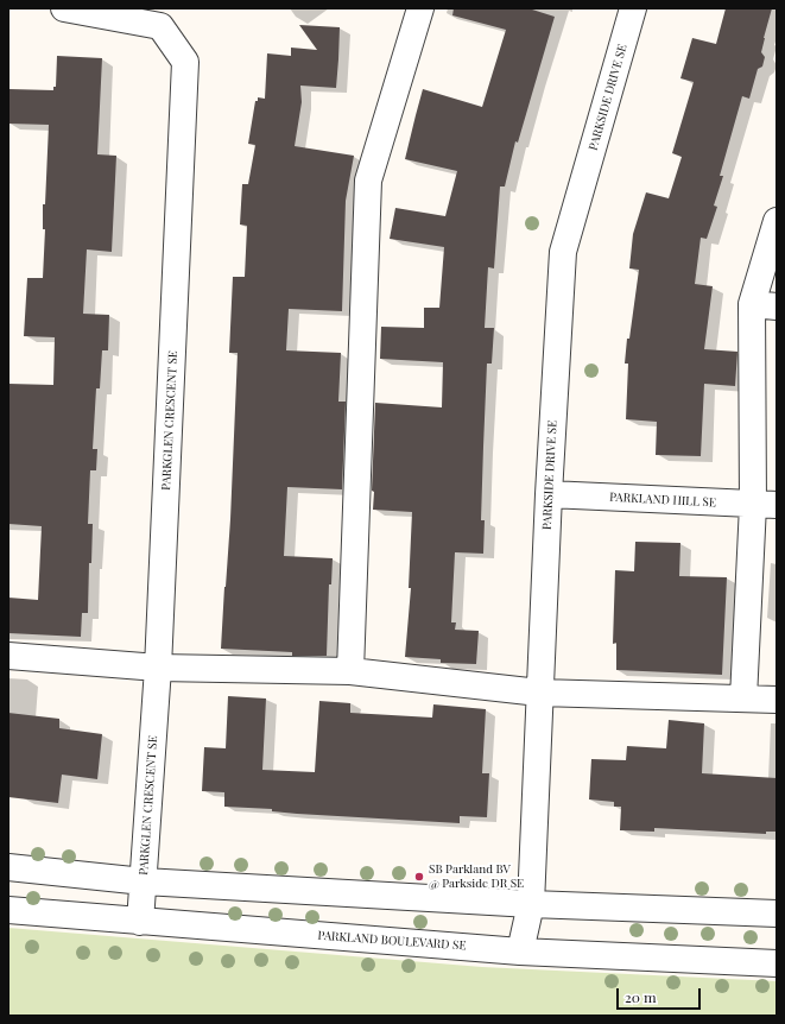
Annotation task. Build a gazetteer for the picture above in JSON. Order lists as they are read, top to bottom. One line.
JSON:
{"streets":{"street":["PARKSIDE DRIVE SE","PARKGLEN CRESCENT SE","PARKLAND HILL SE","PARKLAND BOULEVARD SE"]},"crossings":[["PARKSIDE DRIVE SE","PARKLAND HILL SE"],["PARKSIDE DRIVE SE","PARKLAND BOULEVARD SE"],["PARKGLEN CRESCENT SE","PARKLAND BOULEVARD SE"]],"places":["SB Parkland BV @ Parkside DR SE"],"scale_bar":"20 m"}
